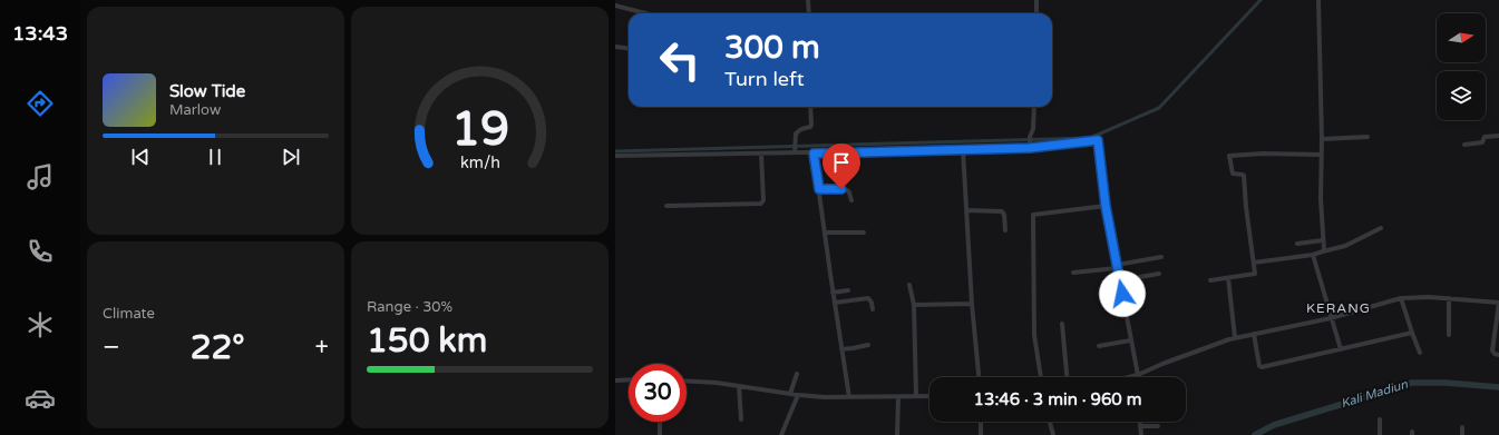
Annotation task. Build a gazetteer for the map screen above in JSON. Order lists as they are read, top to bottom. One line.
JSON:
{"districts":["KERANG"],"water":["Kali Madiun"],"north":"right","page":{"tabs":"13:43","turn":["300 m","Turn left"],"song":["Slow Tide","Marlow"],"tile":["Climate",["Range · 30%","150 km"]],"heat":["−","22°","+"],"limit":"30","trip":"13:46 · 3 min · 960 m","gauge":["19","km/h"]}}
